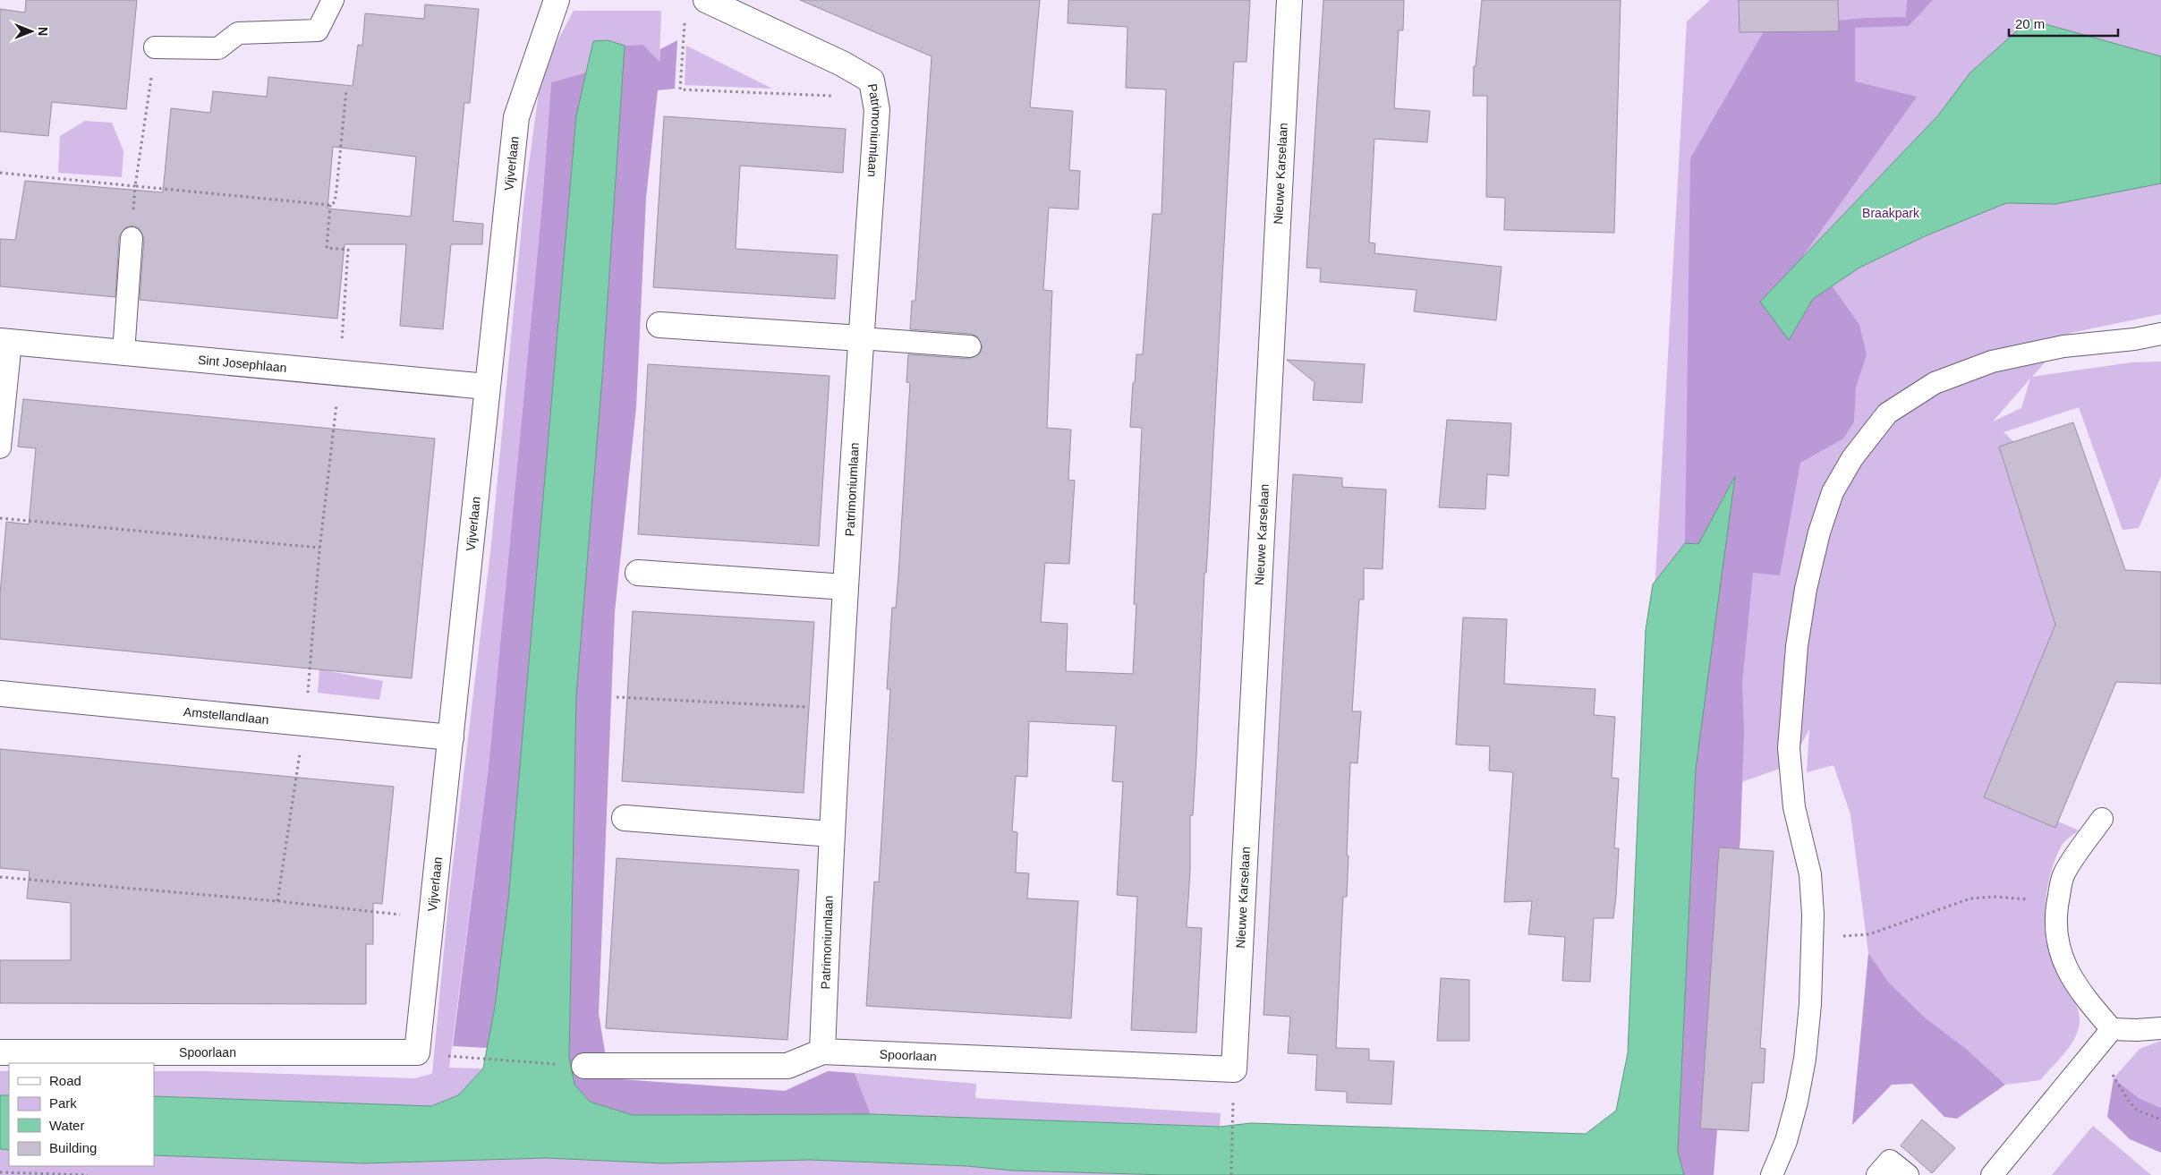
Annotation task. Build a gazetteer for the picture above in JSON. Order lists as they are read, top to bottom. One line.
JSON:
{"streets":{"street":["Patrimoniumlaan","Vijverlaan","Nieuwe Karselaan","Sint Josephlaan","Amstellandlaan","Spoorlaan"]},"crossings":[["Patrimoniumlaan","Spoorlaan"],["Vijverlaan","Sint Josephlaan"],["Vijverlaan","Amstellandlaan"],["Vijverlaan","Spoorlaan"],["Nieuwe Karselaan","Spoorlaan"]],"parks":["Braakpark"],"legend":["Road","Park","Water","Building"],"scale_bar":"20 m","north":"right"}
